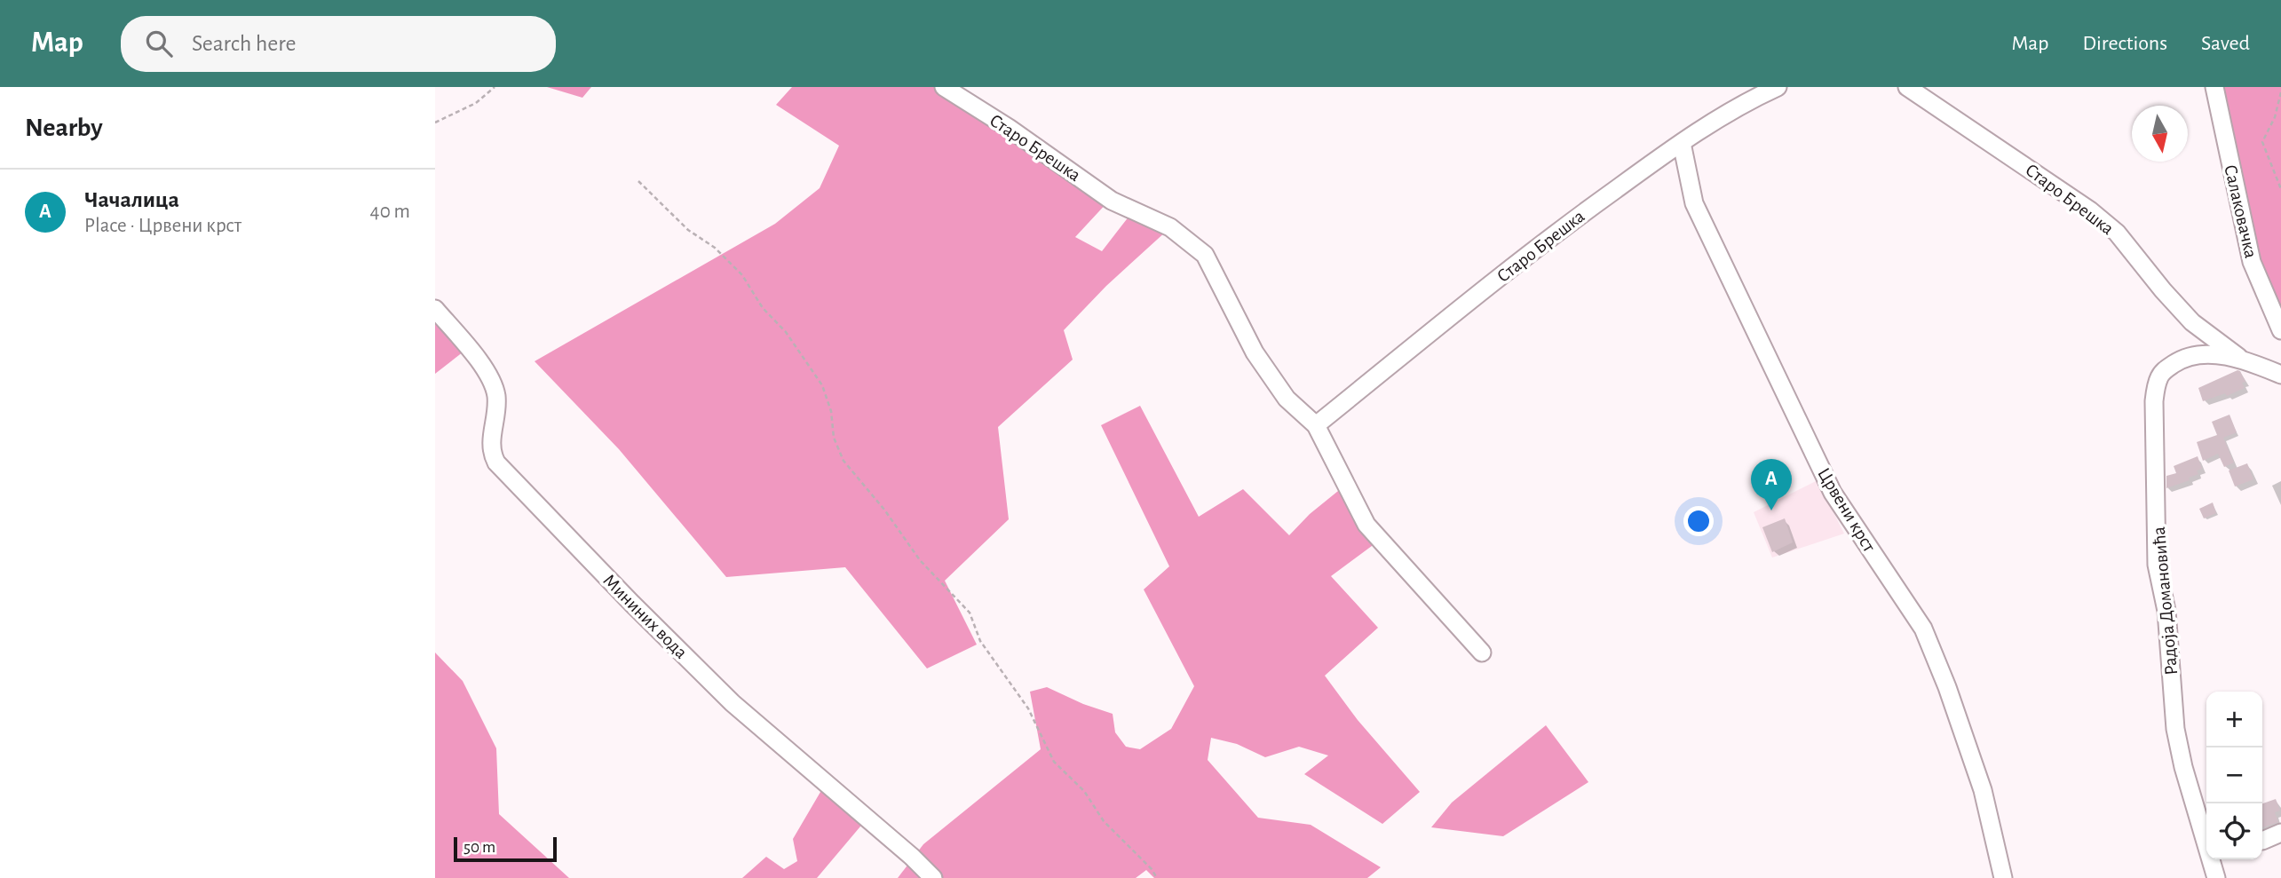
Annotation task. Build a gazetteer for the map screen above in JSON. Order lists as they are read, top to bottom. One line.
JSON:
{"streets":{"street":["Старо Брешка","Салаковачка","Црвени крст","Радоја Домановића","Мининих вода"]},"crossings":[["Старо Брешка","Црвени крст"],["Старо Брешка","Радоја Домановића"]],"scale_bar":"50 m","north":"bottom","page":{"header":"Map","search":"Search here","nav":["Map","Directions","Saved"],"heading":"Nearby","list":[{"mark":"A","name":"Чачалица","note":"Place · Црвени крст","value":"40 m"}],"pins":"A","map_buttons":["+","−"],"scale":"50 m"}}
